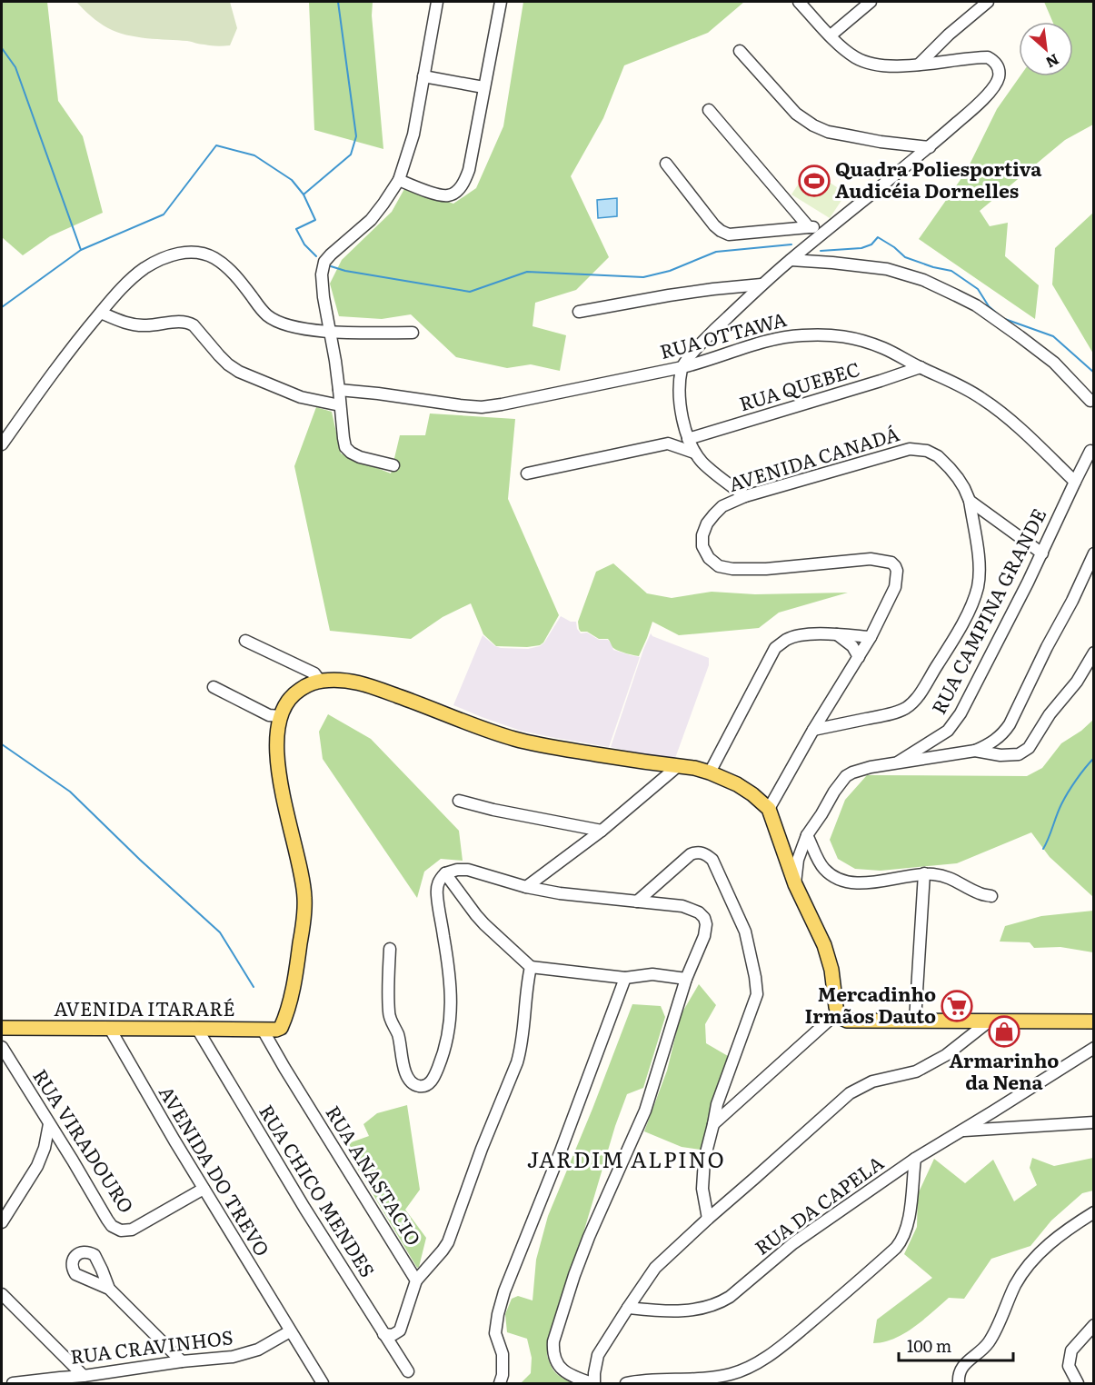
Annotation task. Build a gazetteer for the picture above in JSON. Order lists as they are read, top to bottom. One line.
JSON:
{"streets":{"main road":["AVENIDA ITARARÉ"],"street":["RUA OTTAWA","RUA QUEBEC","AVENIDA CANADÁ","RUA CAMPINA GRANDE","RUA VIRADOURO","AVENIDA DO TREVO","RUA ANASTACIO","RUA CHICO MENDES","RUA DA CAPELA","RUA CRAVINHOS"]},"crossings":[["RUA OTTAWA","RUA QUEBEC"],["RUA OTTAWA","RUA CAMPINA GRANDE"],["AVENIDA CANADÁ","RUA CAMPINA GRANDE"],["AVENIDA ITARARÉ","AVENIDA DO TREVO"],["AVENIDA ITARARÉ","RUA ANASTACIO"],["AVENIDA ITARARÉ","RUA CHICO MENDES"],["RUA VIRADOURO","AVENIDA DO TREVO"],["AVENIDA DO TREVO","RUA CRAVINHOS"]],"districts":["JARDIM ALPINO"],"places":{"sports":["Quadra Poliesportiva Audicéia Dornelles"],"supermarket":["Mercadinho Irmãos Dauto"],"shop":["Armarinho da Nena"]},"scale_bar":"100 m","north":"bottom right"}
